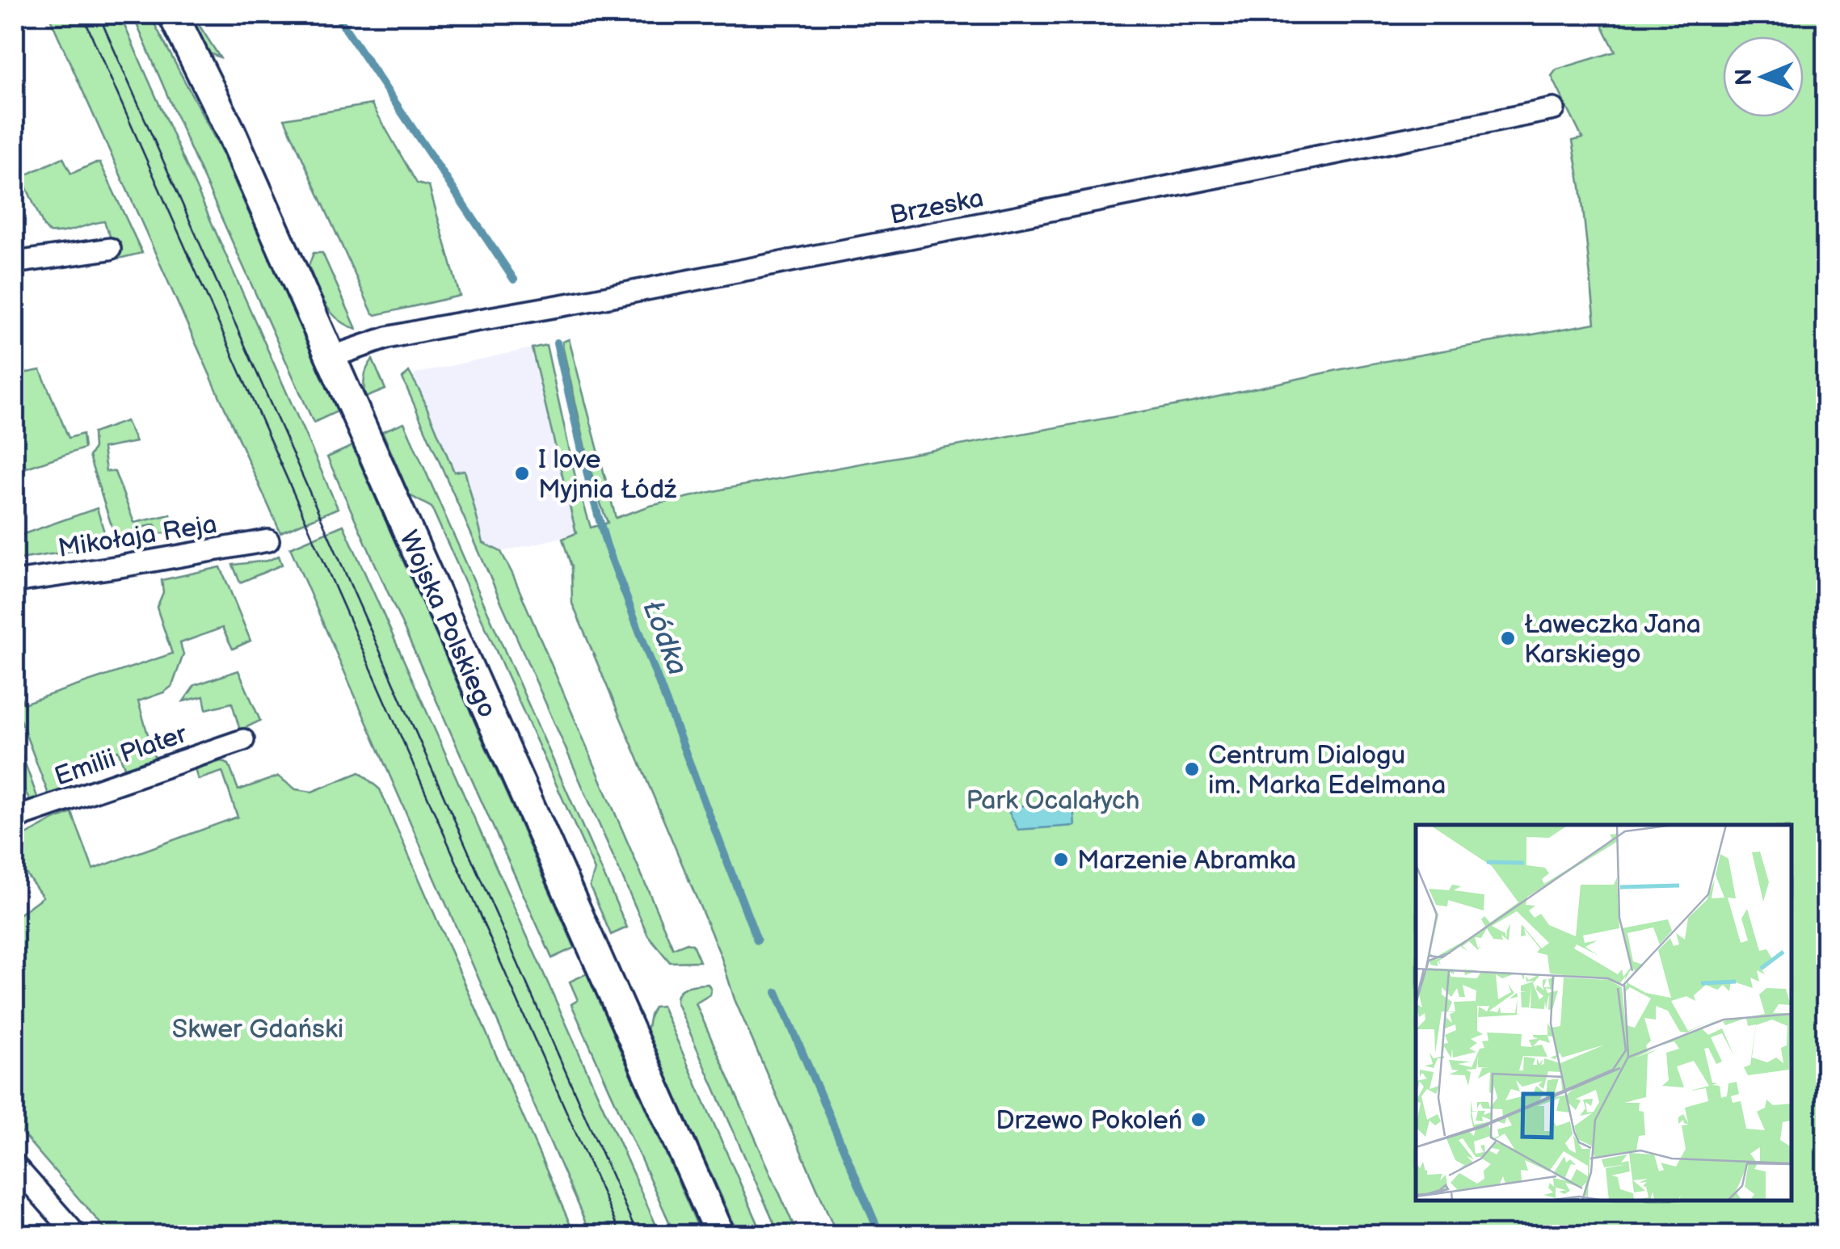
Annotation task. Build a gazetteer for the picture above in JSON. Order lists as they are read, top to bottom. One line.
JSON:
{"streets":{"main road":["Wojska Polskiego"],"street":["Brzeska","Mikołaja Reja","Emilii Plater"]},"crossings":[["Brzeska","Wojska Polskiego"]],"water":["Łódka"],"parks":["Park Ocalałych","Skwer Gdański"],"places":["I love Myjnia Łódź","Ławeczka Jana Karskiego","Centrum Dialogu im. Marka Edelmana","Marzenie Abramka","Drzewo Pokoleń"],"north":"left"}
